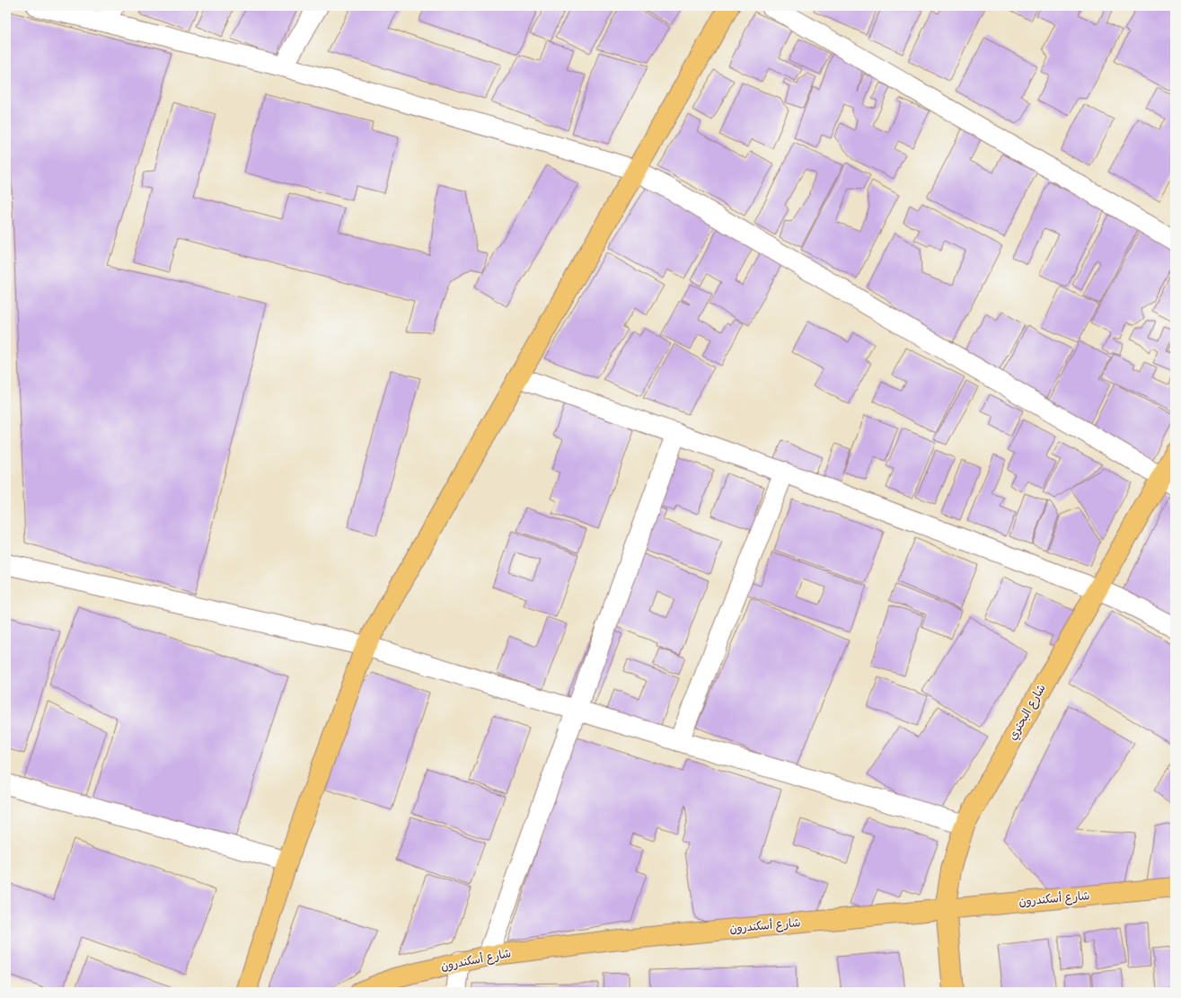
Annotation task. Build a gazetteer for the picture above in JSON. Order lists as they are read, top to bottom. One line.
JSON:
{"streets":{"main road":["شارع البحتري","شارع أسكندرون"]},"crossings":[["شارع البحتري","شارع أسكندرون"]]}
